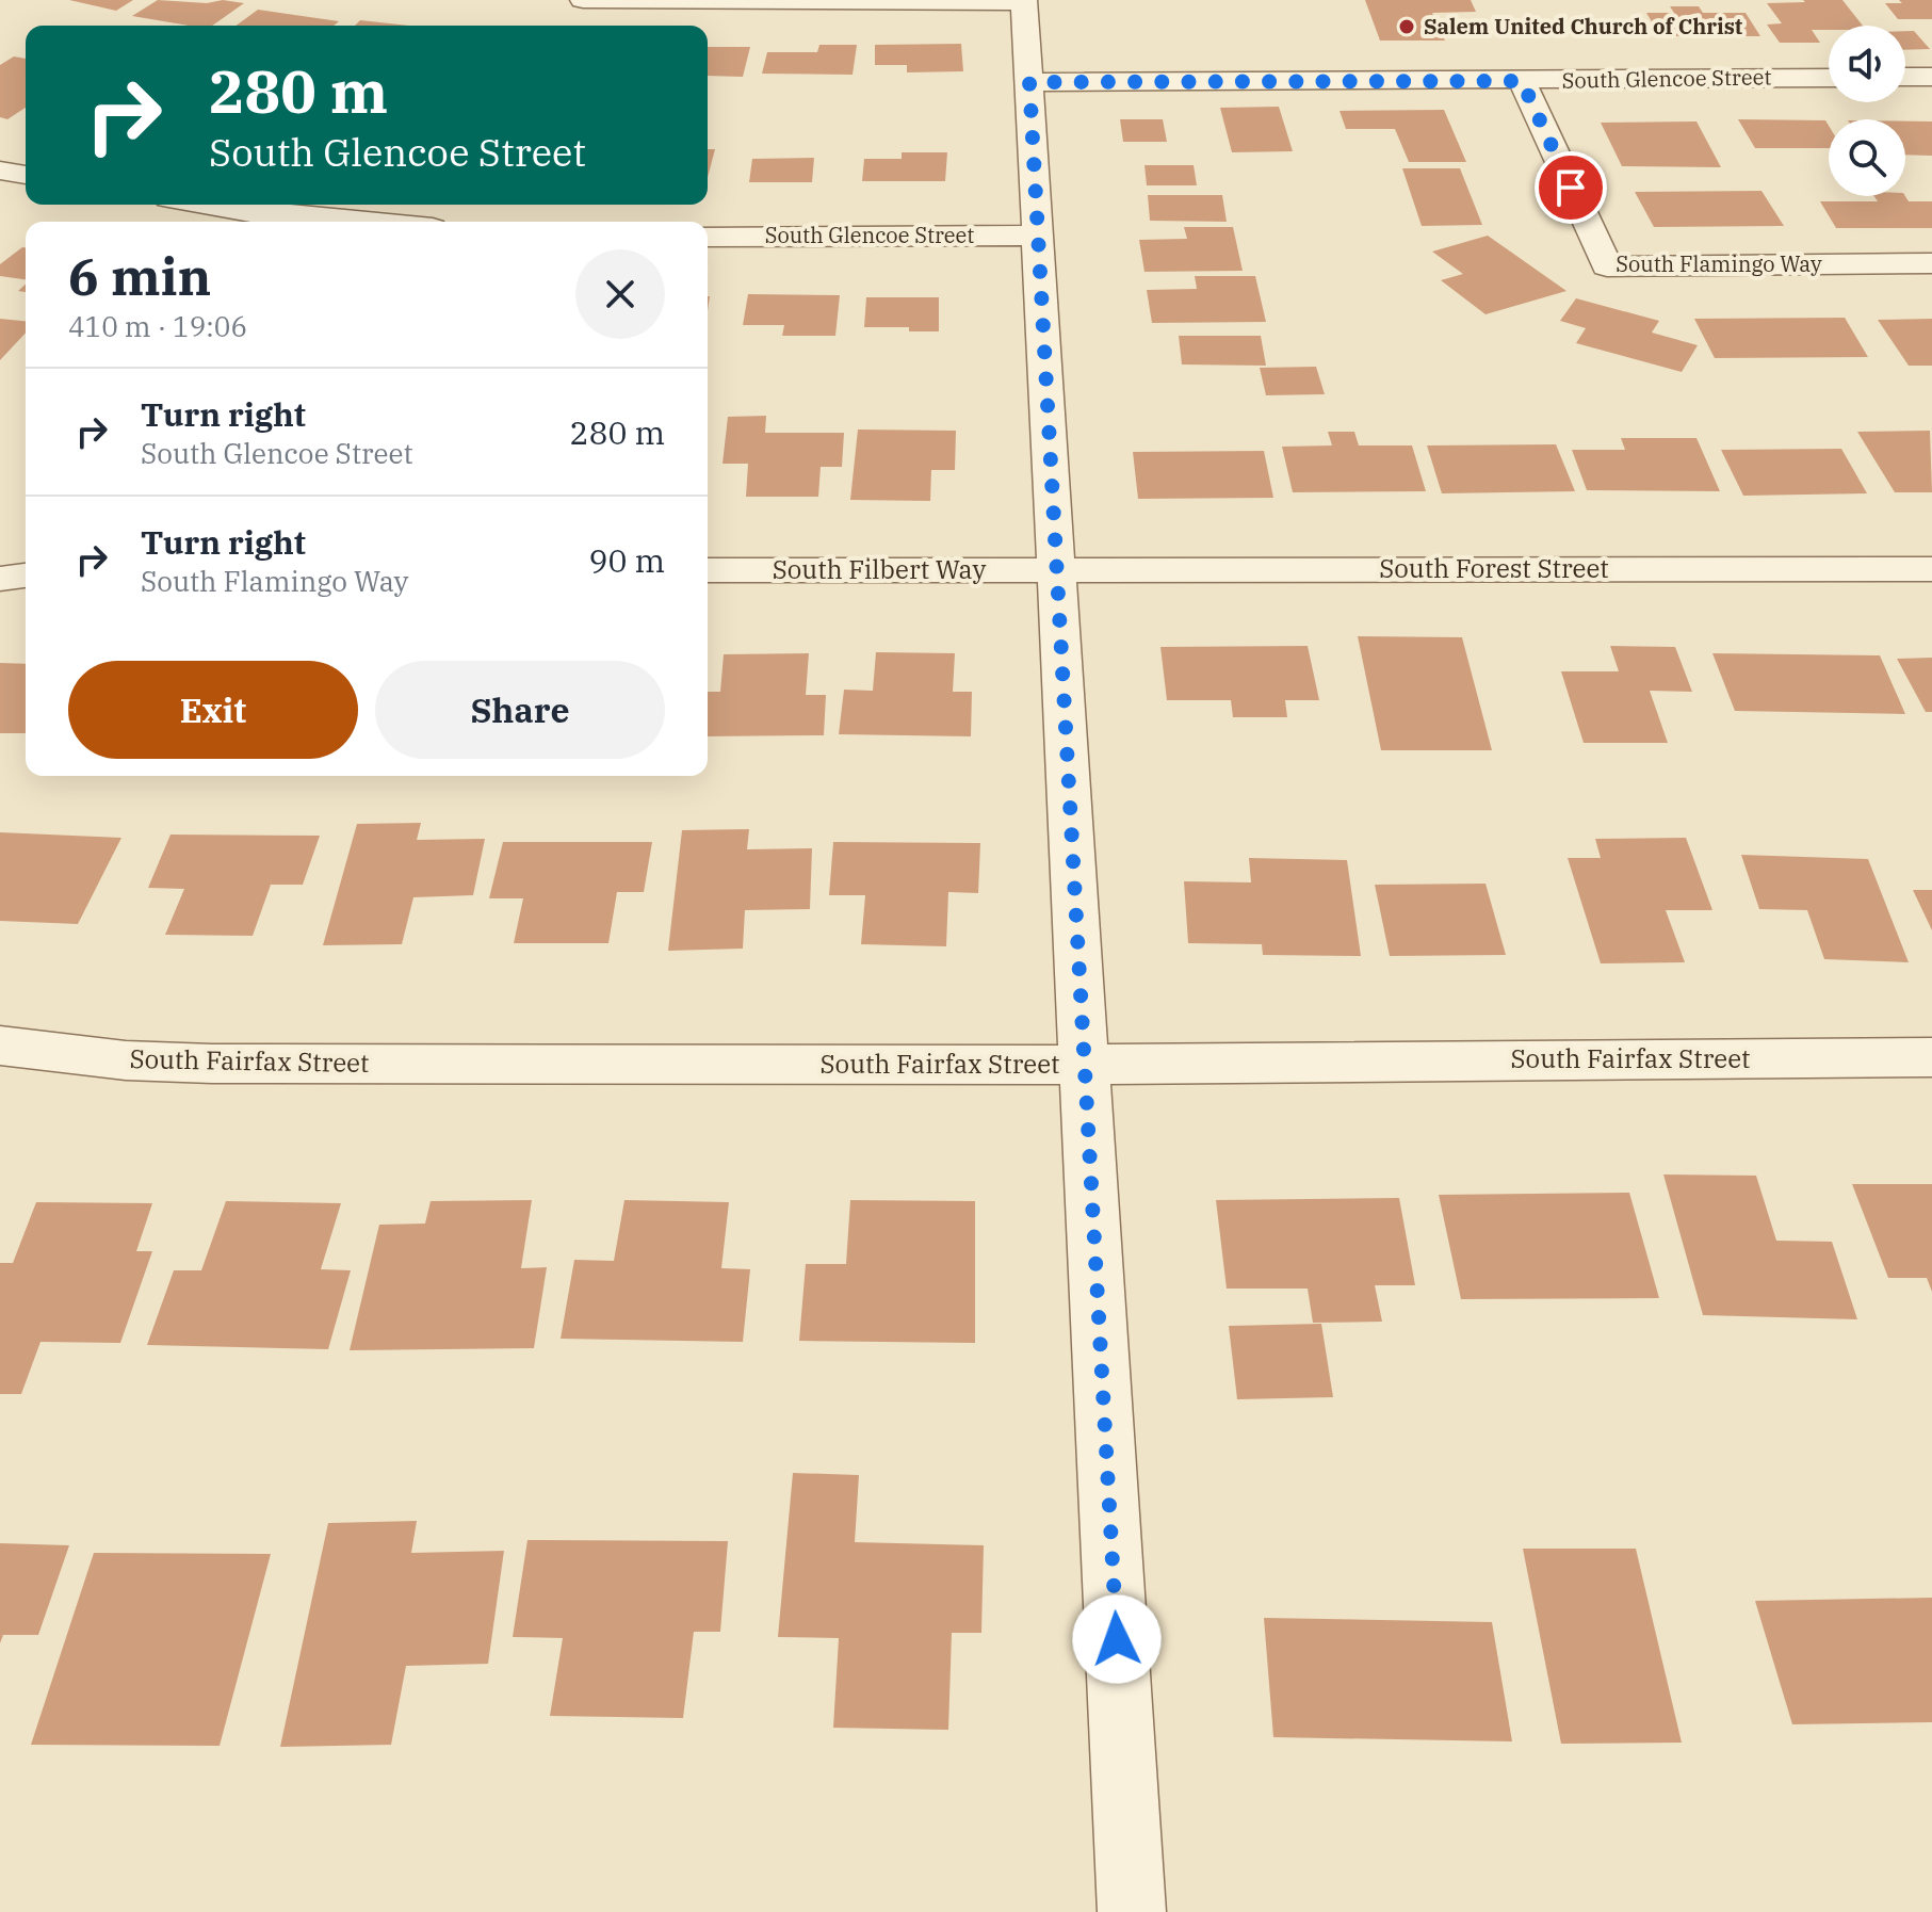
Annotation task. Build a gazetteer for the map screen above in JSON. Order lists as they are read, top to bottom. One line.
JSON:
{"streets":{"street":["South Glencoe Street","South Flamingo Way","South Forest Street","South Filbert Way","South Fairfax Street"]},"crossings":[["South Glencoe Street","South Flamingo Way"],["South Forest Street","South Filbert Way"]],"places":["Salem United Church of Christ"],"page":{"turn":["280 m","South Glencoe Street"],"heading":["6 min","410 m · 19:06"],"list":[{"name":"Turn right","note":"South Glencoe Street","value":"280 m"},{"name":"Turn right","note":"South Flamingo Way","value":"90 m"}],"buttons":["Exit","Share"]}}
